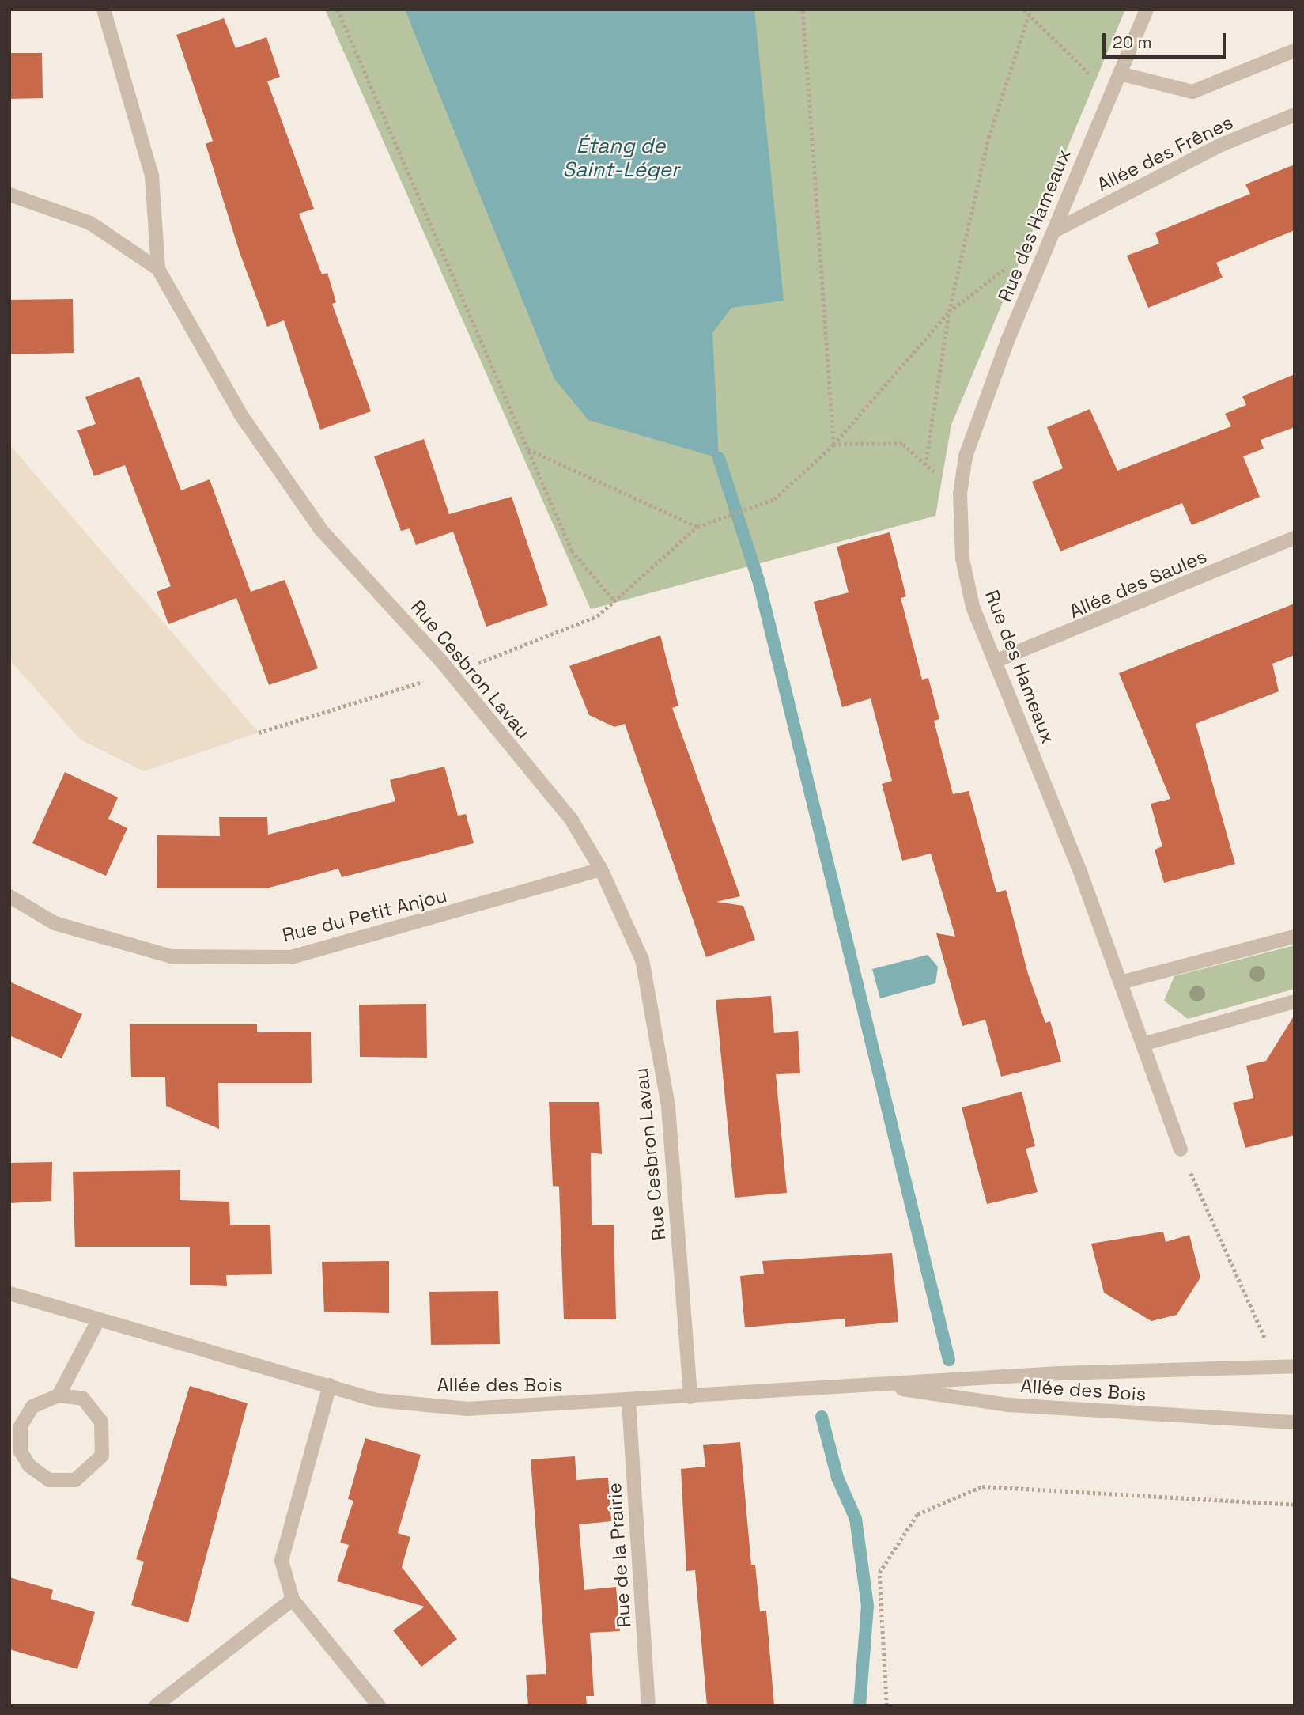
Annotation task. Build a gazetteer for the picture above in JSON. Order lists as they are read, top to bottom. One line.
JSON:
{"streets":{"street":["Allée des Frênes","Rue des Hameaux","Allée des Saules","Rue Cesbron Lavau","Rue du Petit Anjou","Allée des Bois","Rue de la Prairie"]},"crossings":[["Allée des Frênes","Rue des Hameaux"],["Rue des Hameaux","Allée des Saules"],["Rue Cesbron Lavau","Rue du Petit Anjou"],["Rue Cesbron Lavau","Allée des Bois"],["Allée des Bois","Rue de la Prairie"]],"water":["Étang de Saint-Léger"],"scale_bar":"20 m"}
